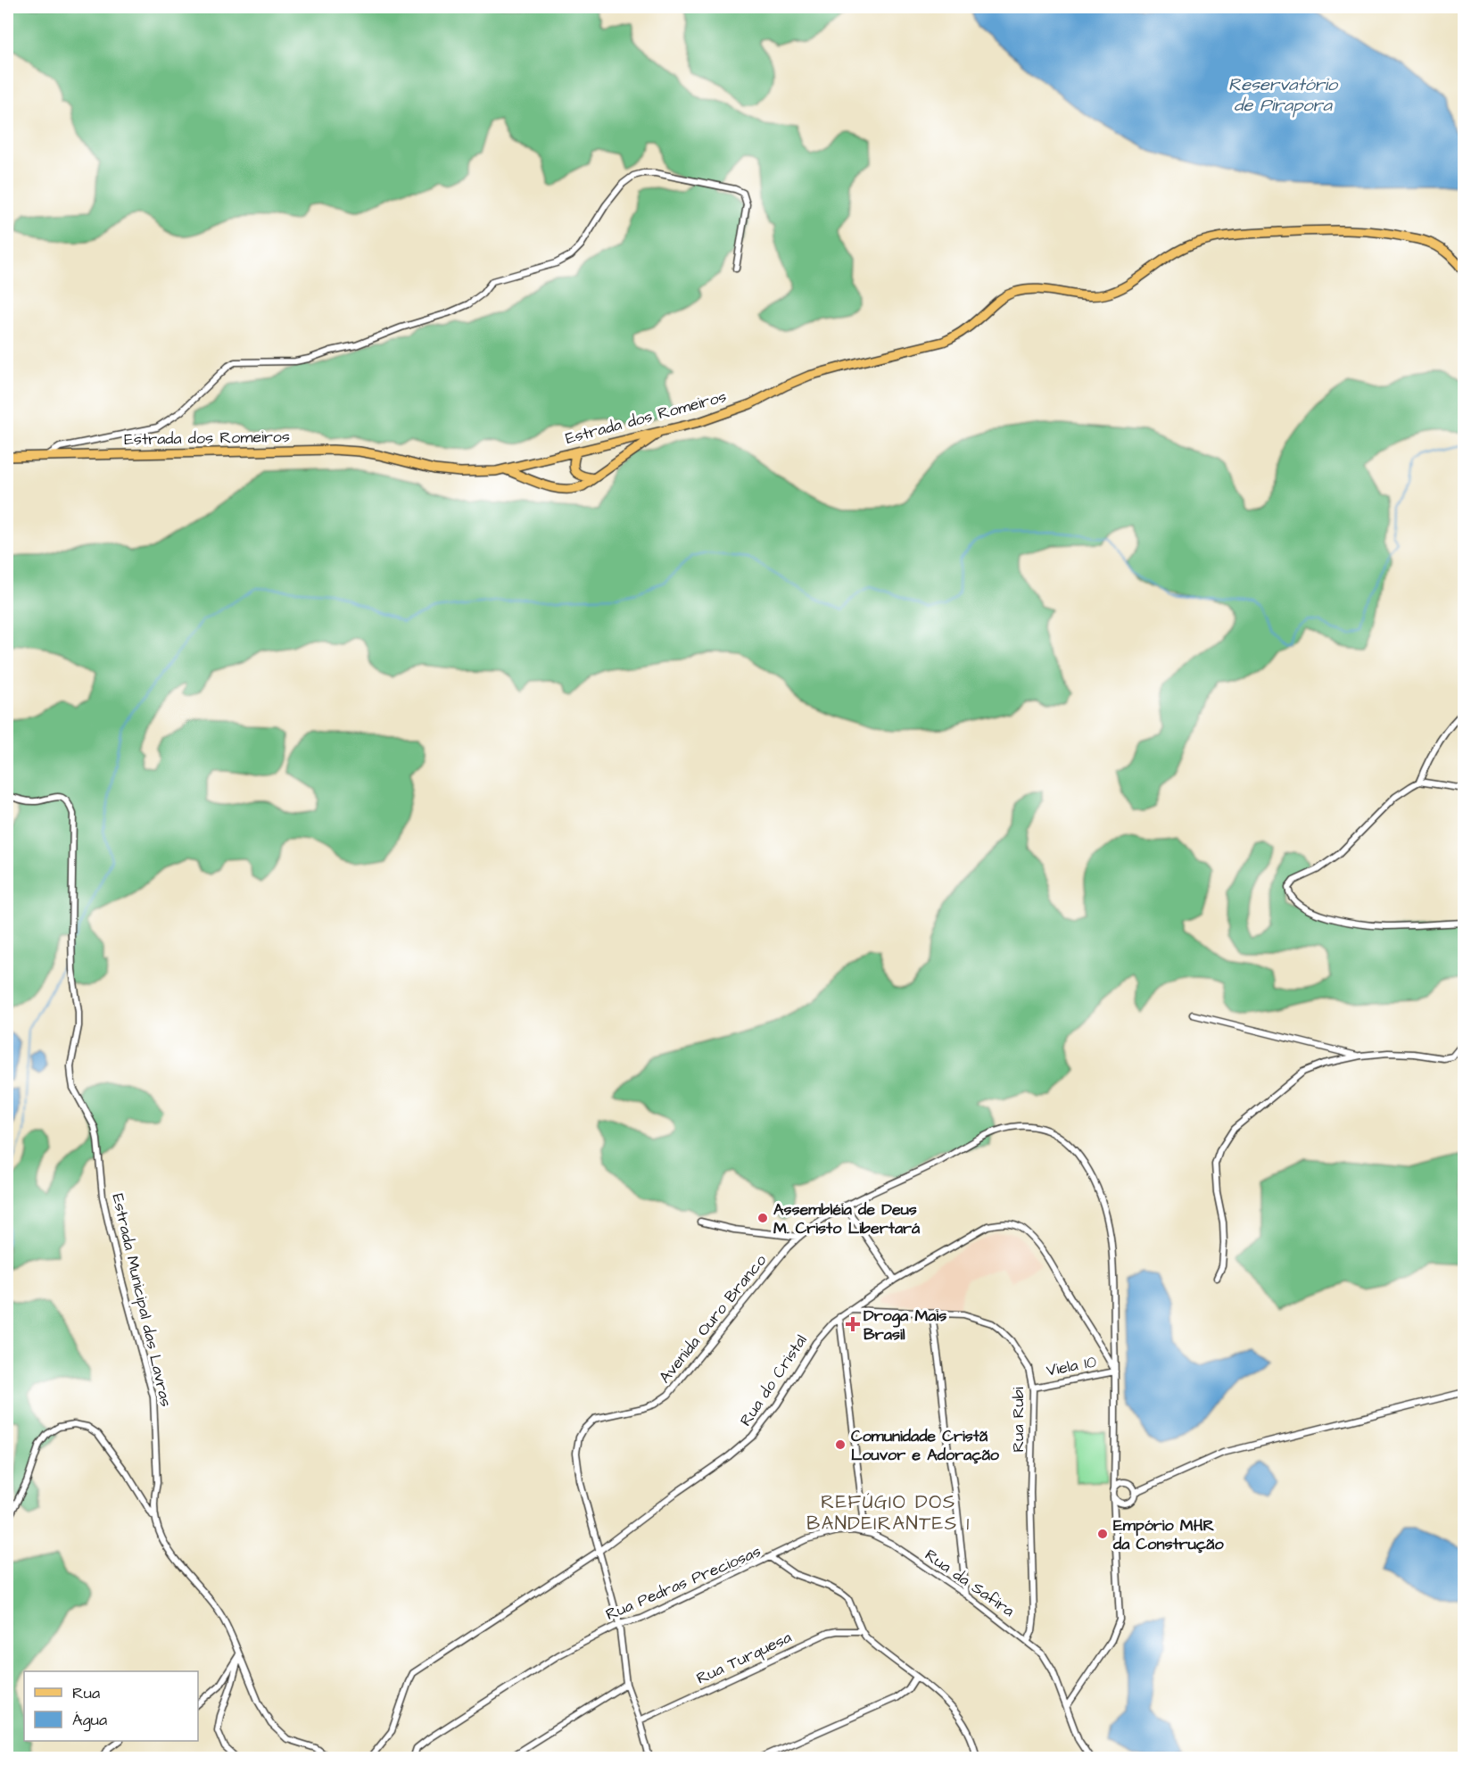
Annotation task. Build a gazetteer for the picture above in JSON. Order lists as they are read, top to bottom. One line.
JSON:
{"streets":{"main road":["Estrada dos Romeiros"],"street":["Estrada Municipal das Lavras","Avenida Ouro Branco","Viela 10","Rua do Cristal","Rua Rubi","Rua Pedras Preciosas","Rua da Safira","Rua Turquesa"]},"crossings":[["Avenida Ouro Branco","Viela 10"],["Avenida Ouro Branco","Rua do Cristal"],["Avenida Ouro Branco","Rua Pedras Preciosas"],["Avenida Ouro Branco","Rua Turquesa"],["Viela 10","Rua do Cristal"],["Viela 10","Rua Rubi"],["Rua do Cristal","Rua Rubi"],["Rua Rubi","Rua da Safira"],["Rua Pedras Preciosas","Rua da Safira"],["Rua Pedras Preciosas","Rua Turquesa"]],"districts":["REFÚGIO DOS BANDEIRANTES 1"],"water":["Reservatório de Pirapora"],"places":{"other":["Assembléia de Deus M. Cristo Libertará","Comunidade Cristã Louvor e Adoração","Empório MHR da Construção"],"health":["Droga Mais Brasil"]},"legend":["Rua","Água"]}
